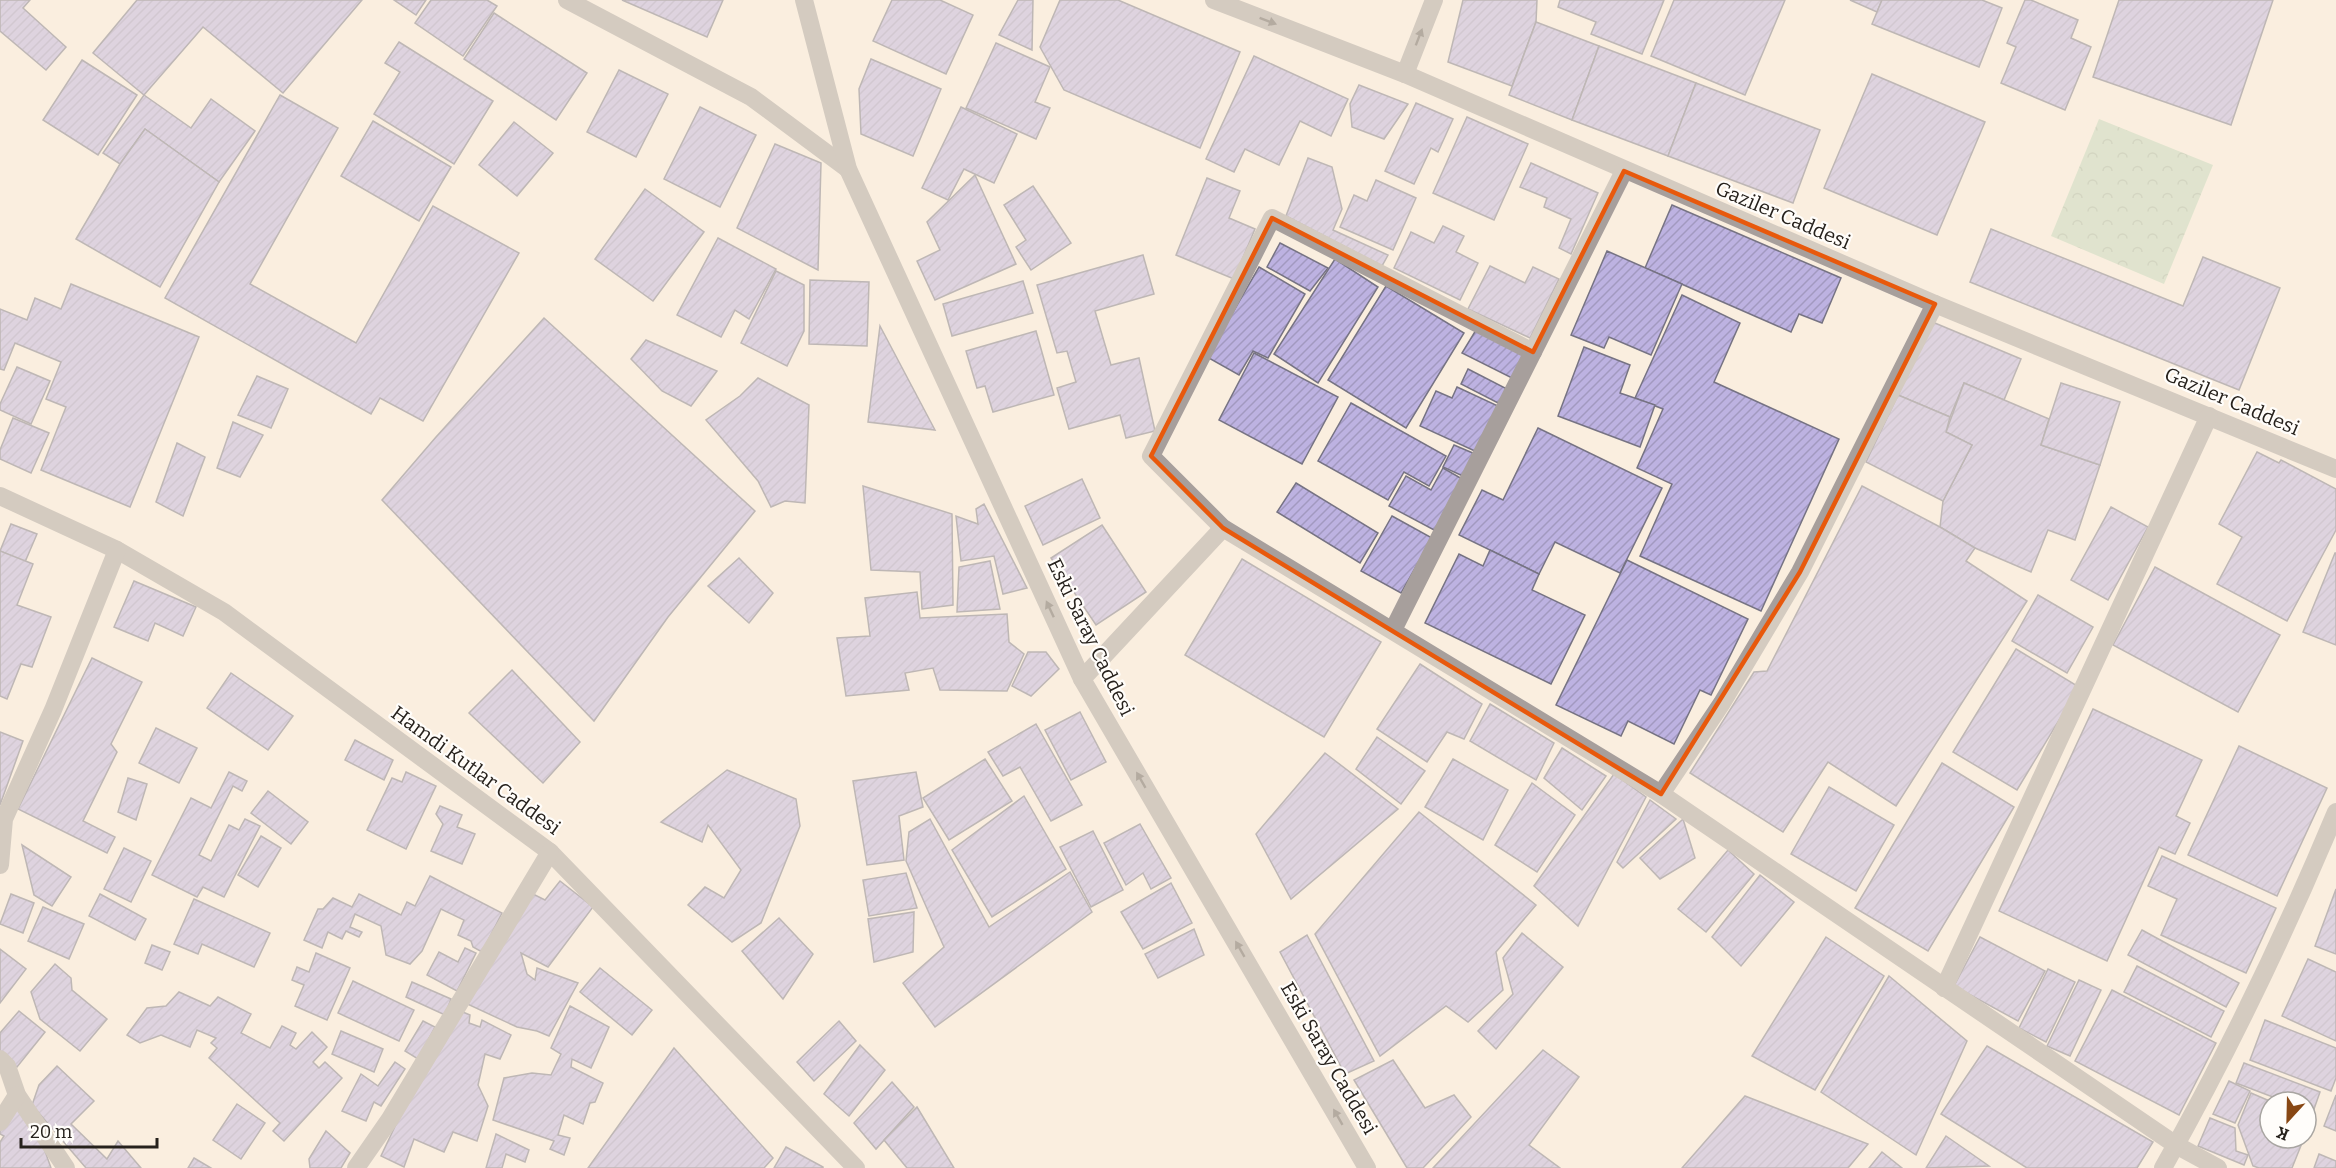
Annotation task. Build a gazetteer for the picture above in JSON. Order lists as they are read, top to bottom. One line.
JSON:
{"streets":{"street":["Gaziler Caddesi","Eski Saray Caddesi","Hamdi Kutlar Caddesi"]},"one_way":["Eski Saray Caddesi"],"scale_bar":"20 m","north":"bottom"}
